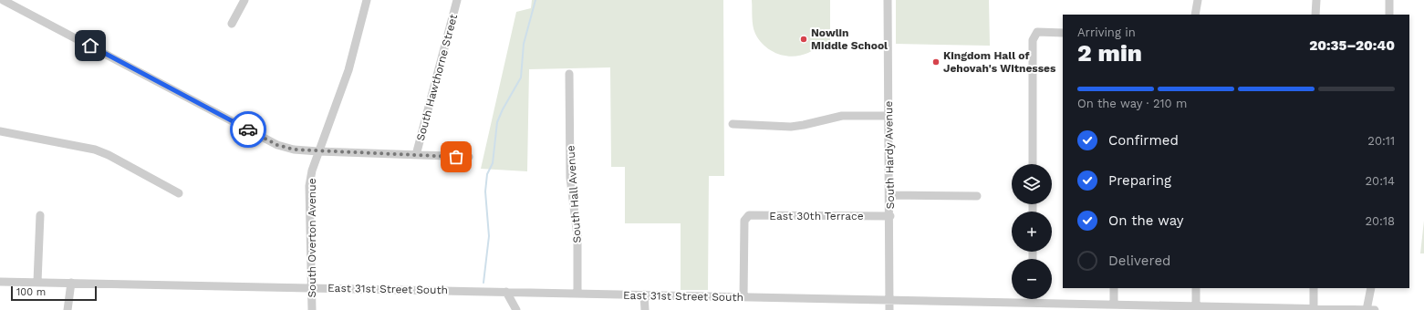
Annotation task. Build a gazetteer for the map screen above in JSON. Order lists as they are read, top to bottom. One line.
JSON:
{"streets":{"street":["South Hawthorne Street","South Hardy Avenue","South Hall Avenue","East 30th Terrace","South Overton Avenue","East 31st Street South"]},"crossings":[["South Hardy Avenue","East 30th Terrace"],["South Hardy Avenue","East 31st Street South"],["South Hall Avenue","East 31st Street South"],["East 30th Terrace","East 31st Street South"],["South Overton Avenue","East 31st Street South"]],"places":["Nowlin Middle School","Kingdom Hall of Jehovah's Witnesses"],"scale_bar":"100 m","page":{"heading":["2 min","Arriving in","20:35–20:40"],"bar":"On the way · 210 m","list":[["Confirmed","20:11"],["Preparing","20:14"],["On the way","20:18"],"Delivered"],"map_buttons":["+","−"],"scale":"100 m"}}
